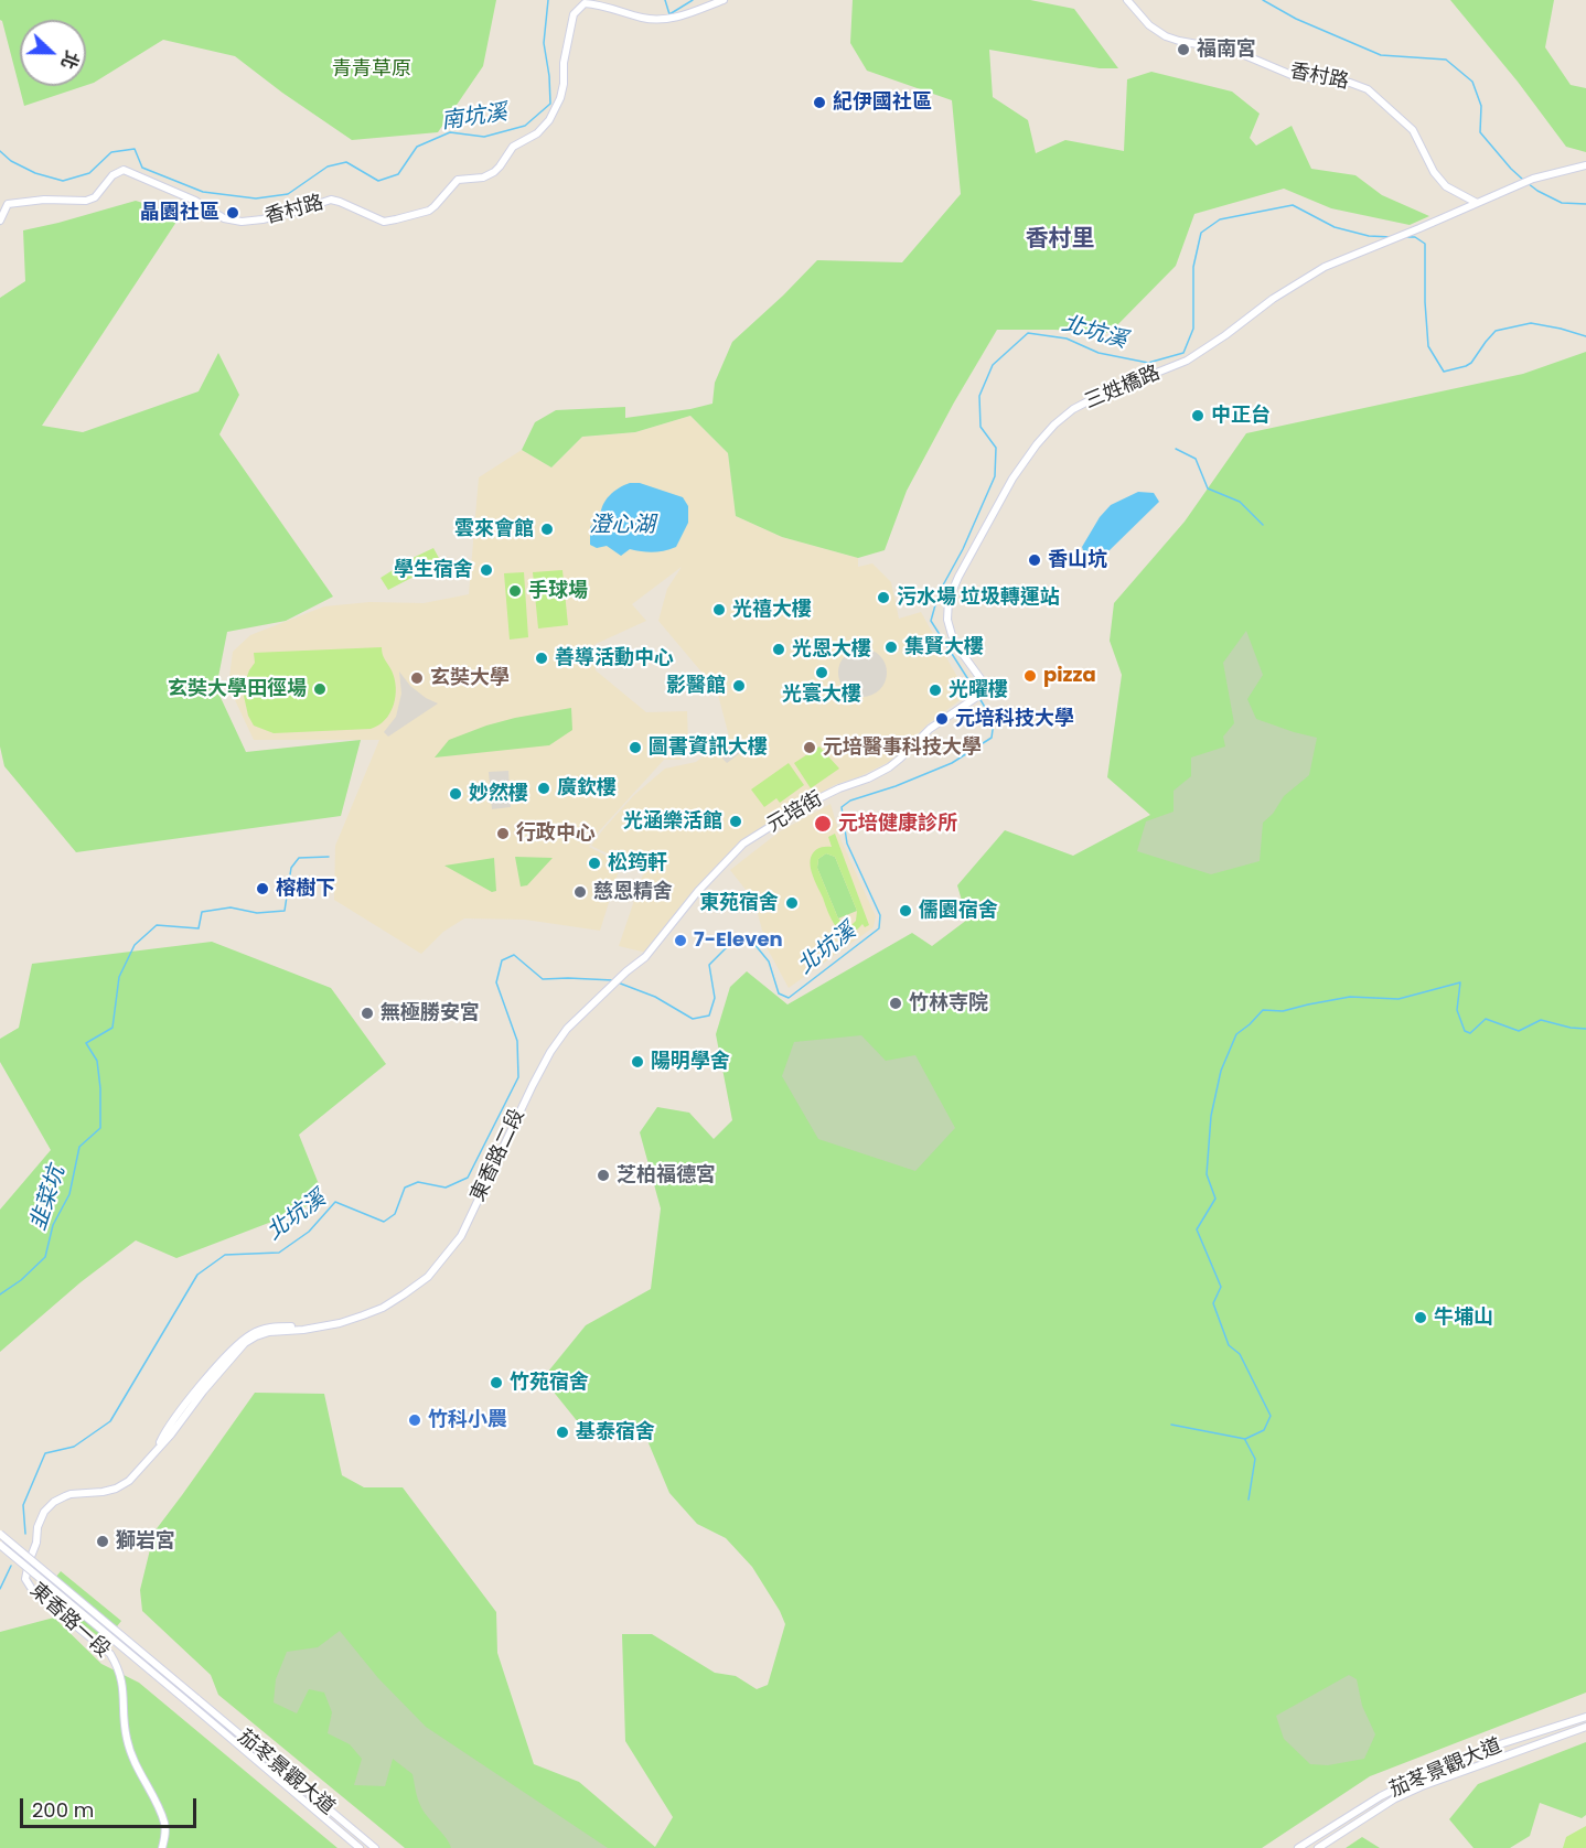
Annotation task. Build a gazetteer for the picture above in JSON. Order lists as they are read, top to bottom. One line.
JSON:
{"streets":{"street":["香村路","三姓橋路","元培街","東香路二段","東香路一段","茄苳景觀大道"]},"crossings":[["香村路","三姓橋路"],["三姓橋路","元培街"],["元培街","東香路二段"],["東香路二段","東香路一段"]],"districts":["香村里"],"water":["南坑溪","北坑溪","澄心湖","韭菜坑"],"parks":["青青草原"],"places":["福南宮","紀伊國社區","晶園社區","中正台","雲來會館","香山坑","學生宿舍","手球場","污水場 垃圾轉運站","光禧大樓","集賢大樓","光恩大樓","善導活動中心","光寰大樓","pizza","玄奘大學","影醫館","玄奘大學田徑場","光曜樓","元培科技大學","圖書資訊大樓","元培醫事科技大學","廣欽樓","妙然樓","光涵樂活館","元培健康診所","行政中心","松筠軒","榕樹下","慈恩精舍","東苑宿舍","儒園宿舍","7-Eleven","竹林寺院","無極勝安宮","陽明學舍","芝柏福德宮","牛埔山","竹苑宿舍","竹科小農","基泰宿舍","獅岩宮"],"scale_bar":"200 m","north":"right"}
